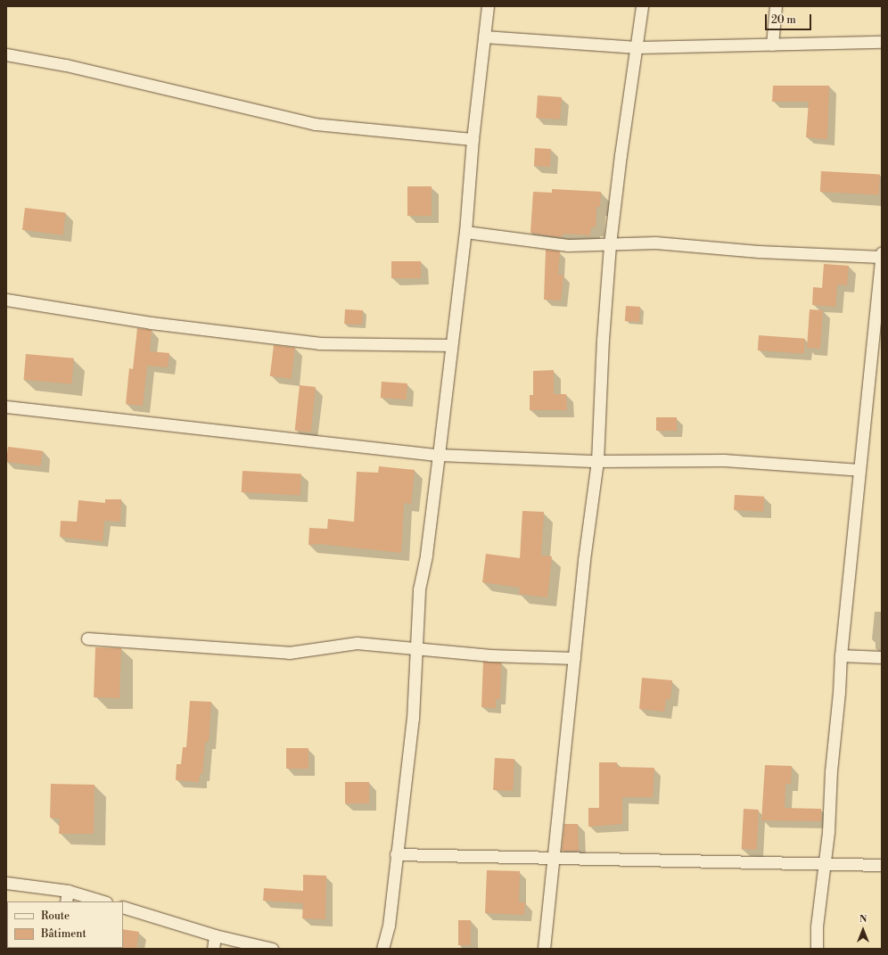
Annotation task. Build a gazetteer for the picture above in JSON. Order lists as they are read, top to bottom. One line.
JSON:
{"legend":["Route","Bâtiment"],"scale_bar":"20 m","north":"top"}
